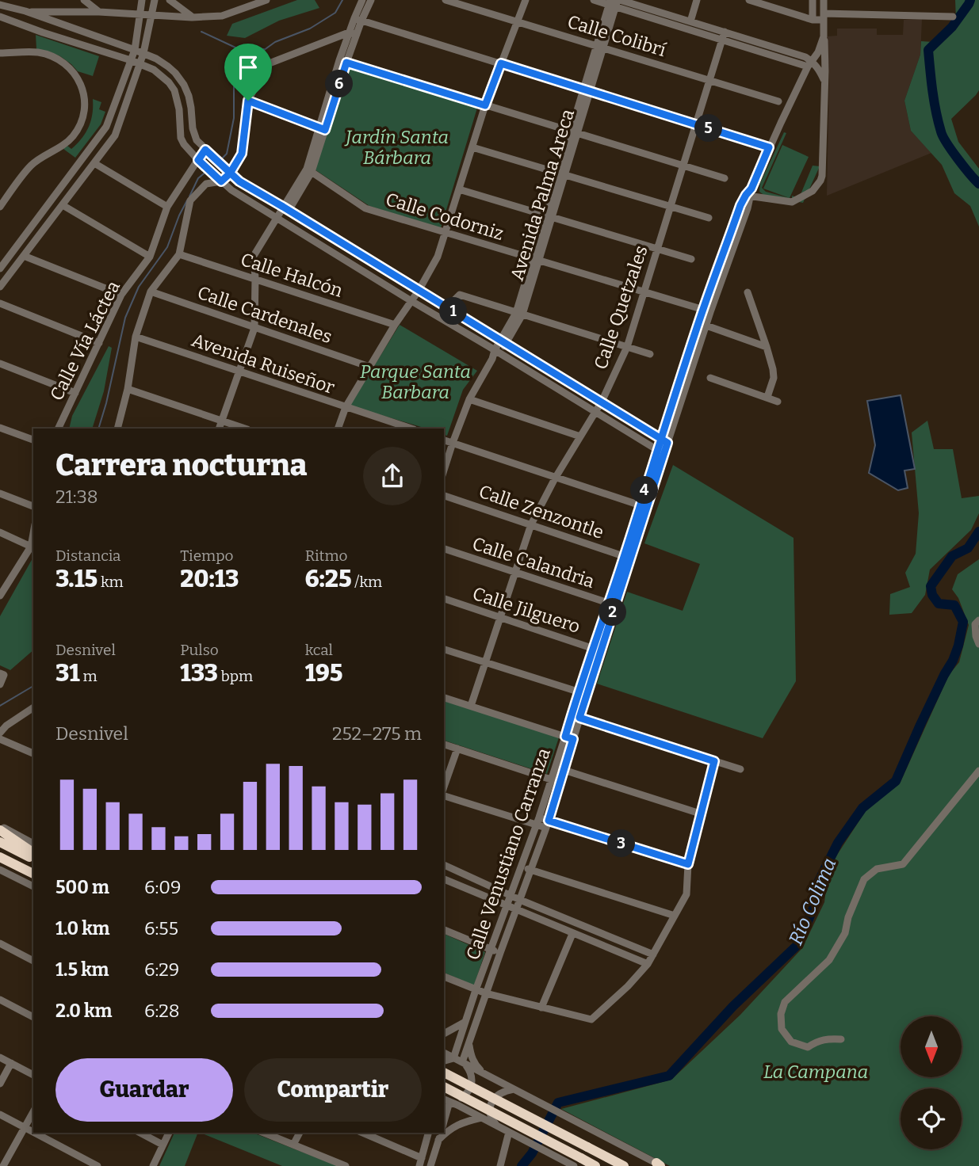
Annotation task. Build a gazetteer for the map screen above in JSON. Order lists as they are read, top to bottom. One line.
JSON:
{"streets":{"street":["Calle Colibrí","Avenida Palma Areca","Calle Codorniz","Calle Halcón","Calle Quetzales","Calle Cardenales","Calle Vía Láctea","Avenida Ruiseñor","Calle Zenzontle","Calle Calandria","Calle Jilguero","Calle Venustiano Carranza"]},"crossings":[["Calle Colibrí","Avenida Palma Areca"],["Calle Colibrí","Calle Quetzales"],["Avenida Palma Areca","Calle Codorniz"],["Calle Codorniz","Calle Quetzales"],["Calle Codorniz","Calle Venustiano Carranza"],["Calle Quetzales","Calle Zenzontle"],["Calle Quetzales","Calle Calandria"],["Calle Quetzales","Calle Jilguero"],["Calle Zenzontle","Calle Venustiano Carranza"],["Calle Calandria","Calle Venustiano Carranza"],["Calle Jilguero","Calle Venustiano Carranza"]],"water":["Río Colima"],"parks":["Jardín Santa Bárbara","Parque Santa Barbara","La Campana"],"north":"bottom","page":{"pins":["6","5","1","4","2","3"],"heading":["Carrera nocturna","21:38"],"stats":[["Distancia","3.15 km"],["Tiempo","20:13"],["Ritmo","6:25 /km"],["Desnivel","31 m"],["Pulso","133 bpm"],["kcal","195"]],"chart":["Desnivel","252–275 m"],"list":[{"name":"500 m","note":"6:09"},{"name":"1.0 km","note":"6:55"},{"name":"1.5 km","note":"6:29"},{"name":"2.0 km","note":"6:28"}],"buttons":["Guardar","Compartir"]}}
